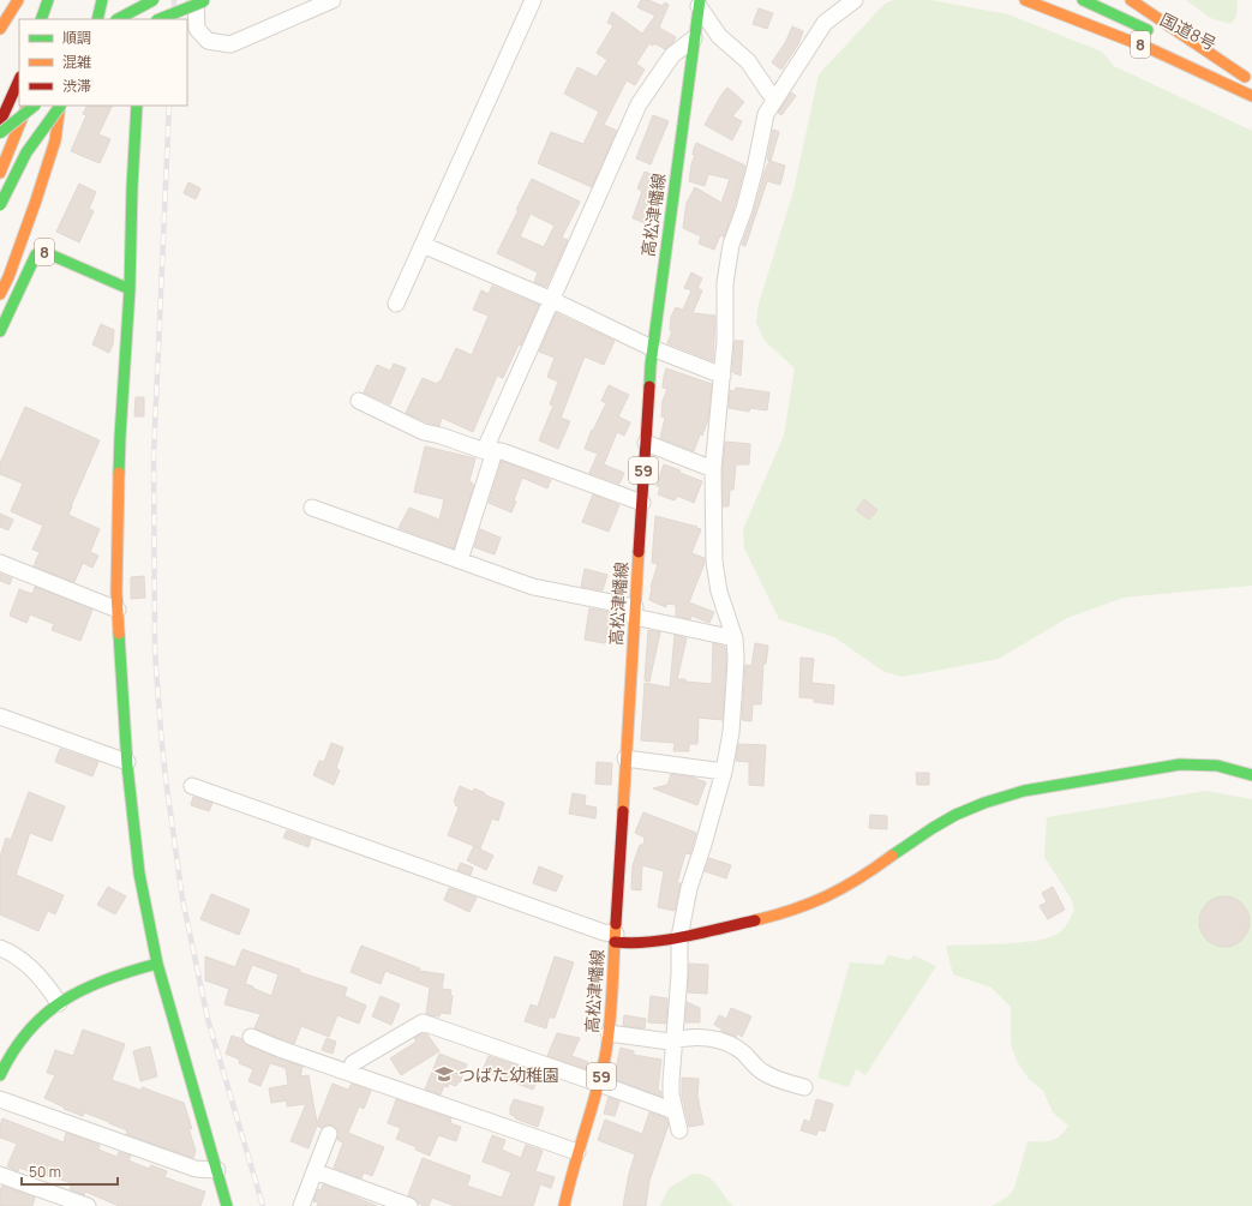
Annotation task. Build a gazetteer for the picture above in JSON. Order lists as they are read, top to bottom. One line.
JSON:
{"streets":{"main road":["国道8号","8","高松津幡線","59"]},"crossings":[["国道8号","8"]],"places":{"school or university":["つばた幼稚園"]},"legend":["順調","混雑","渋滞"],"scale_bar":"50 m"}
